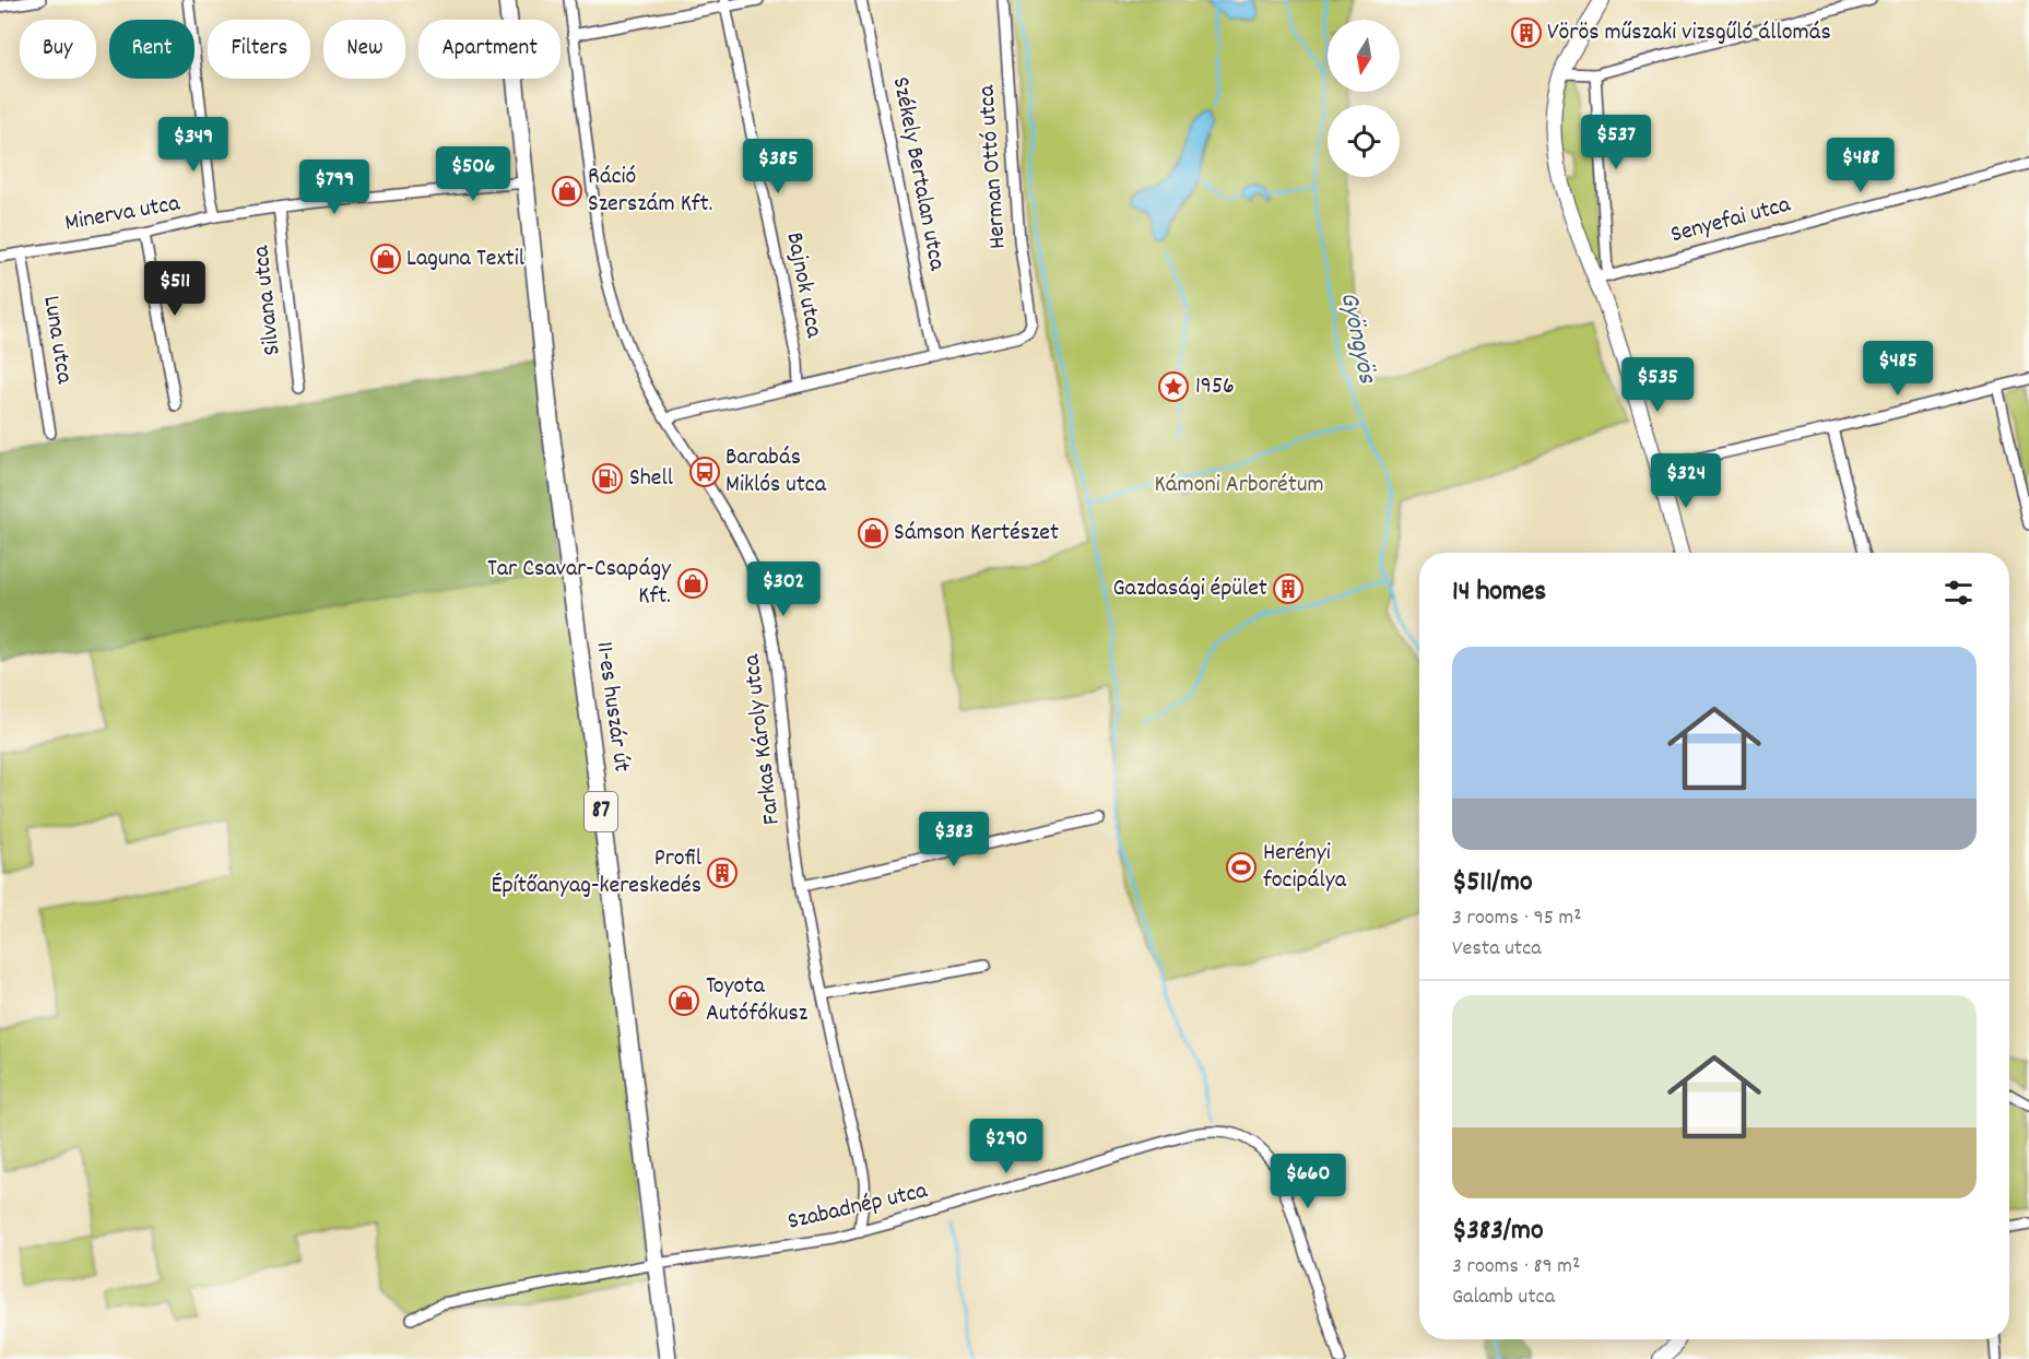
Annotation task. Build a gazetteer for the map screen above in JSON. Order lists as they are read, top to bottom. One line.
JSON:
{"streets":{"main road":["11-es huszár út","87"],"street":["Herman Ottó utca","Székely Bertalan utca","Minerva utca","Senyefai utca","Bajnok utca","Silvana utca","Luna utca","Farkas Károly utca","Szabadnép utca"]},"crossings":[["Herman Ottó utca","Székely Bertalan utca"],["Minerva utca","Silvana utca"],["Minerva utca","Luna utca"],["Minerva utca","11-es huszár út"],["11-es huszár út","87"],["11-es huszár út","Szabadnép utca"],["Farkas Károly utca","Szabadnép utca"],["87","Szabadnép utca"]],"water":["Gyöngyös"],"parks":["Kámoni Arborétum"],"places":{"building":["Vörös műszaki vizsgűló állomás","Gazdasági épület","Profil Építőanyag-kereskedés"],"shop":["Ráció Szerszám Kft.","Laguna Textil","Sámson Kertészet","Tar Csavar-Csapágy Kft.","Toyota Autófókusz"],"place":["1956"],"bus stop":["Barabás Miklós utca"],"fuel station":["Shell"],"sports":["Herényi focipálya"]},"north":"bottom","page":{"chip":["Buy","Rent","Filters","New","Apartment"],"price":["$537","$349","$488","$385","$506","$799","$511","$485","$535","$324","$302","$383","$290","$660"],"heading":"14 homes","list":[{"name":"$511/mo","note":"3 rooms · 95 m² · Vesta utca"},{"name":"$383/mo","note":"3 rooms · 89 m² · Galamb utca"}]}}
